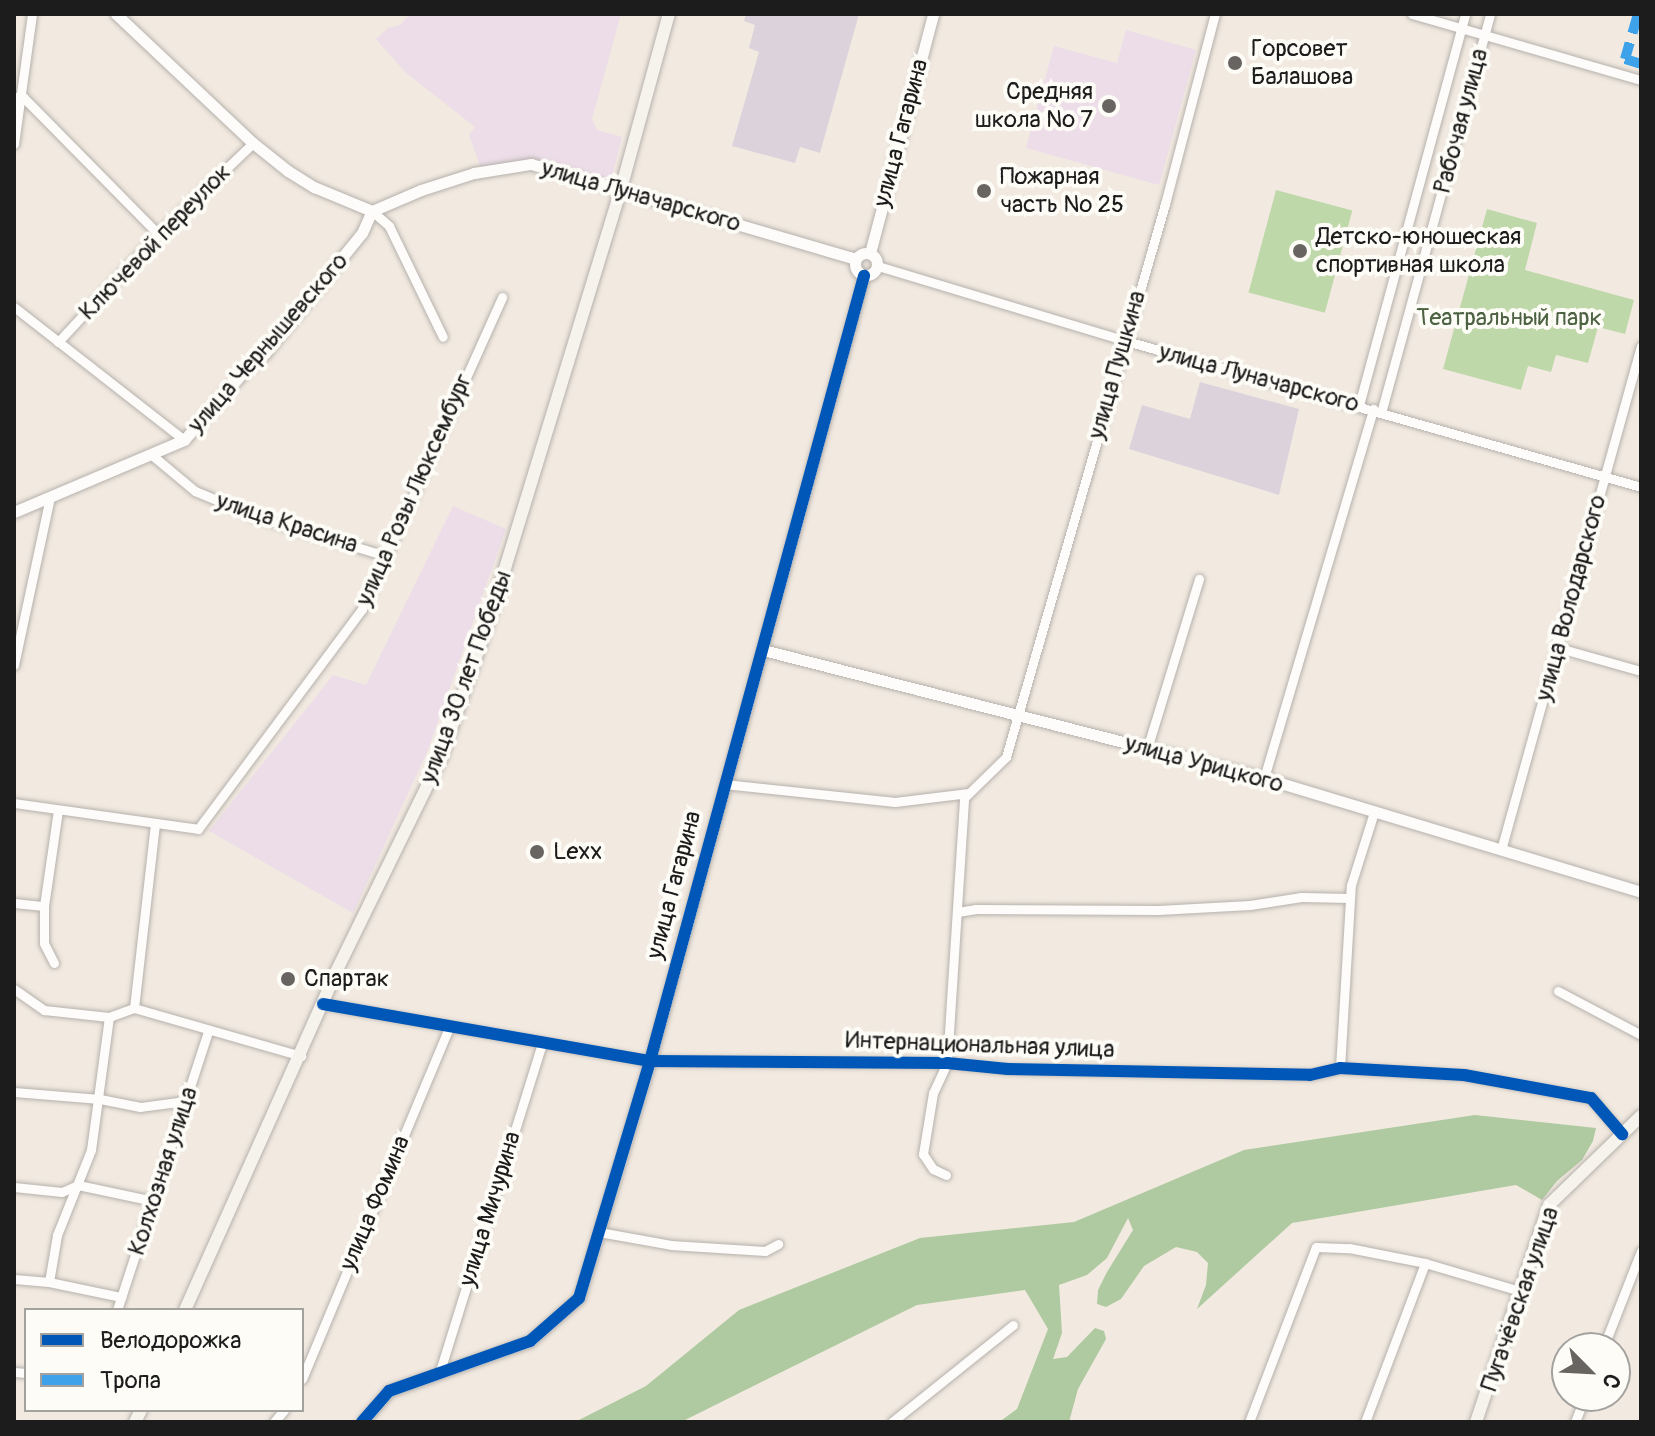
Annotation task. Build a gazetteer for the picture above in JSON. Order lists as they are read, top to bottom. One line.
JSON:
{"streets":{"main road":["улица 30 лет Победы","Пугачёвская улица"],"street":["Рабочая улица","улица Гагарина","улица Луначарского","Ключевой переулок","улица Чернышевского","улица Пушкина","улица Розы Люксембург","улица Красина","улица Володарского","улица Урицкого","Интернациональная улица","Колхозная улица","улица Фомина","улица Мичурина"]},"crossings":[["Рабочая улица","улица Луначарского"],["Рабочая улица","улица Урицкого"],["улица Гагарина","улица Луначарского"],["улица Гагарина","улица Урицкого"],["улица Гагарина","Интернациональная улица"],["улица Гагарина","улица Мичурина"],["улица Луначарского","улица Чернышевского"],["улица Луначарского","улица Пушкина"],["улица Луначарского","улица Володарского"],["улица Луначарского","улица 30 лет Победы"],["улица Чернышевского","улица Красина"],["улица Пушкина","улица Урицкого"],["улица Розы Люксембург","улица Красина"],["улица Володарского","улица Урицкого"],["улица 30 лет Победы","Интернациональная улица"],["Интернациональная улица","улица Фомина"],["Интернациональная улица","улица Мичурина"],["Интернациональная улица","Пугачёвская улица"]],"parks":["Театральный парк"],"places":["Горсовет Балашова","Средняя школа № 7","Пожарная часть № 25","Детско-юношеская спортивная школа","Lexx","Спартак"],"legend":["Велодорожка","Тропа"],"north":"bottom right"}
